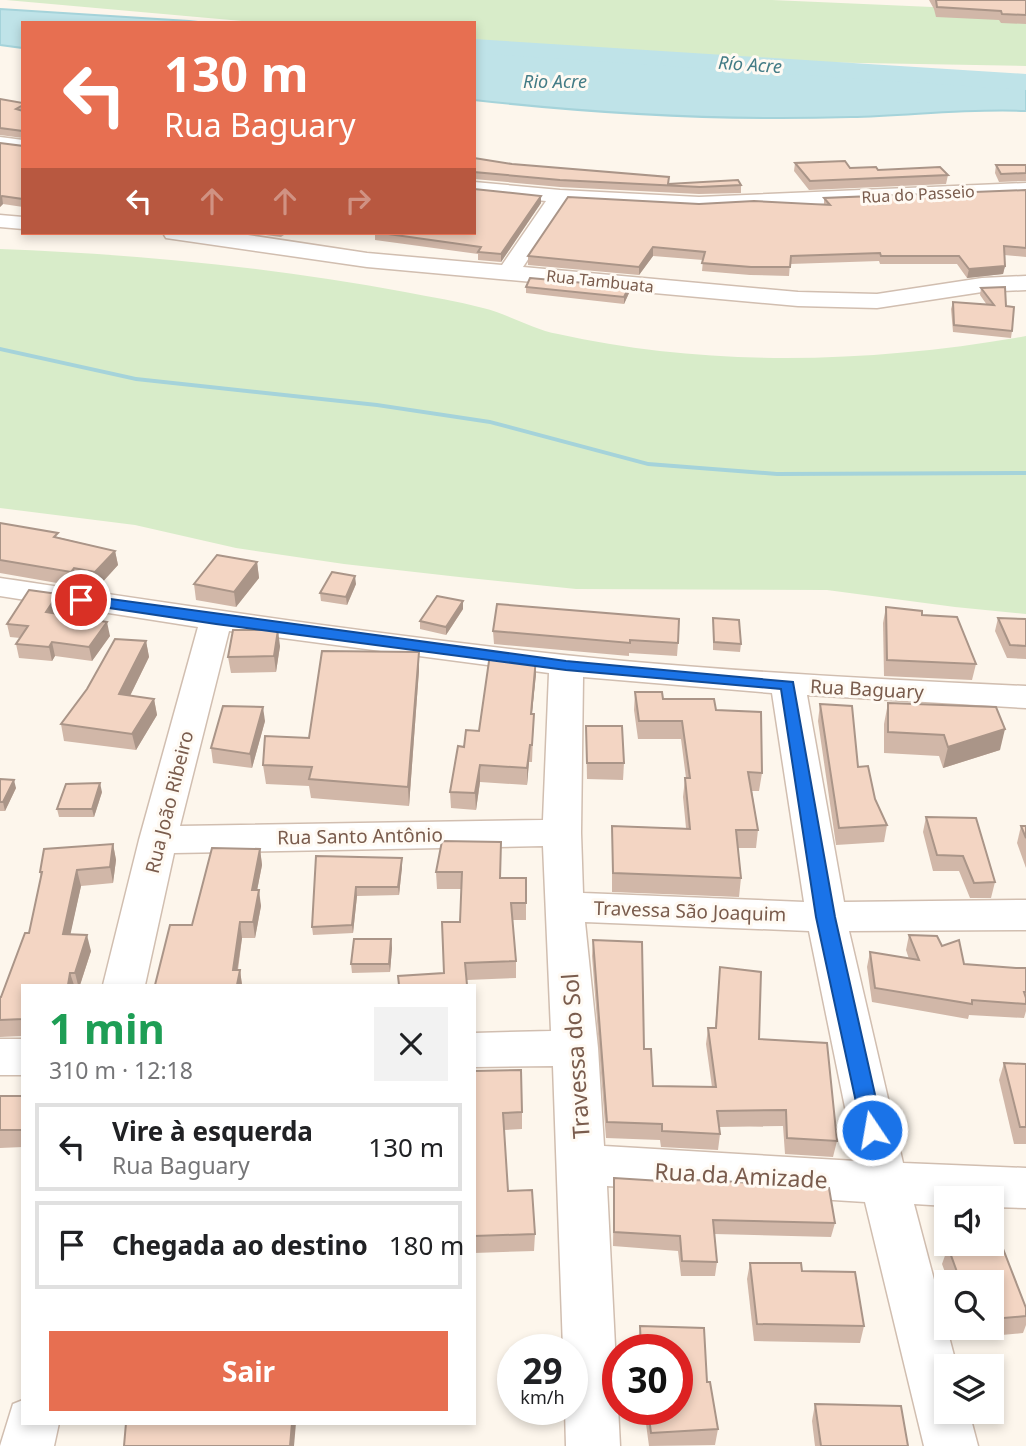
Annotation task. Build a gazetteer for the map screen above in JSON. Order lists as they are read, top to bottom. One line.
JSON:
{"streets":{"street":["Rua do Passeio","Rua Tambuata","Rua Baguary","Rua João Ribeiro","Rua Santo Antônio","Travessa São Joaquim","Travessa do Sol","Rua da Amizade"]},"crossings":[["Rua Baguary","Rua João Ribeiro"],["Rua Baguary","Travessa do Sol"],["Rua João Ribeiro","Rua Santo Antônio"],["Rua Santo Antônio","Travessa do Sol"],["Travessa São Joaquim","Travessa do Sol"],["Travessa do Sol","Rua da Amizade"]],"water":["Río Acre","Rio Acre"],"page":{"turn":["130 m","Rua Baguary"],"heading":["1 min","310 m · 12:18"],"list":[{"name":"Vire à esquerda","note":"Rua Baguary","value":"130 m"},{"name":"Chegada ao destino","value":"180 m"}],"buttons":"Sair","speed":"29 km/h","limit":"30"}}
